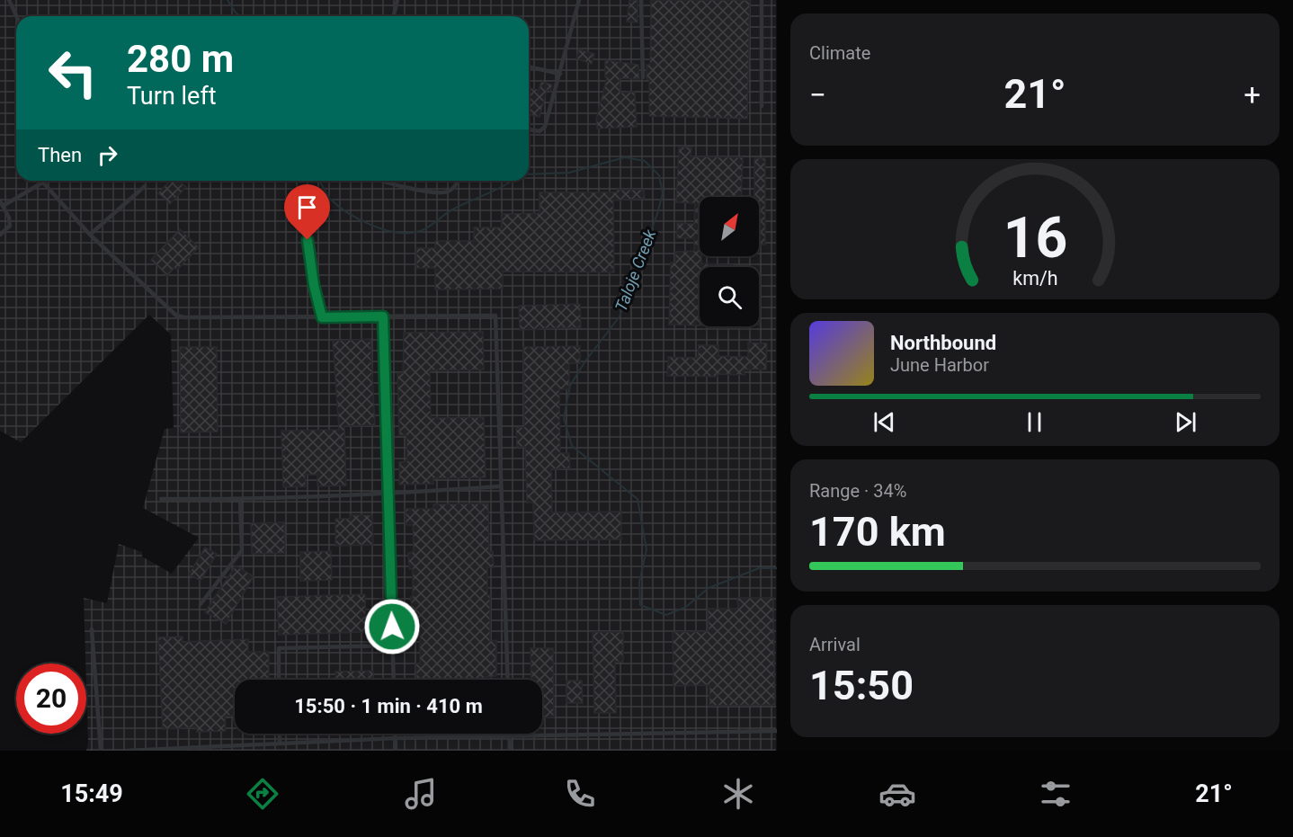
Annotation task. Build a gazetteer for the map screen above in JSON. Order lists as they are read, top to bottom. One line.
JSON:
{"water":["Taloje Creek"],"north":"top right","page":{"tile":["Climate",["Range · 34%","170 km"],["Arrival","15:50"]],"turn":["280 m","Turn left"],"heat":["−","21°","+"],"then":"Then","song":["Northbound","June Harbor"],"limit":"20","trip":"15:50 · 1 min · 410 m","tabs":["15:49","21°"],"gauge":["16","km/h"]}}
